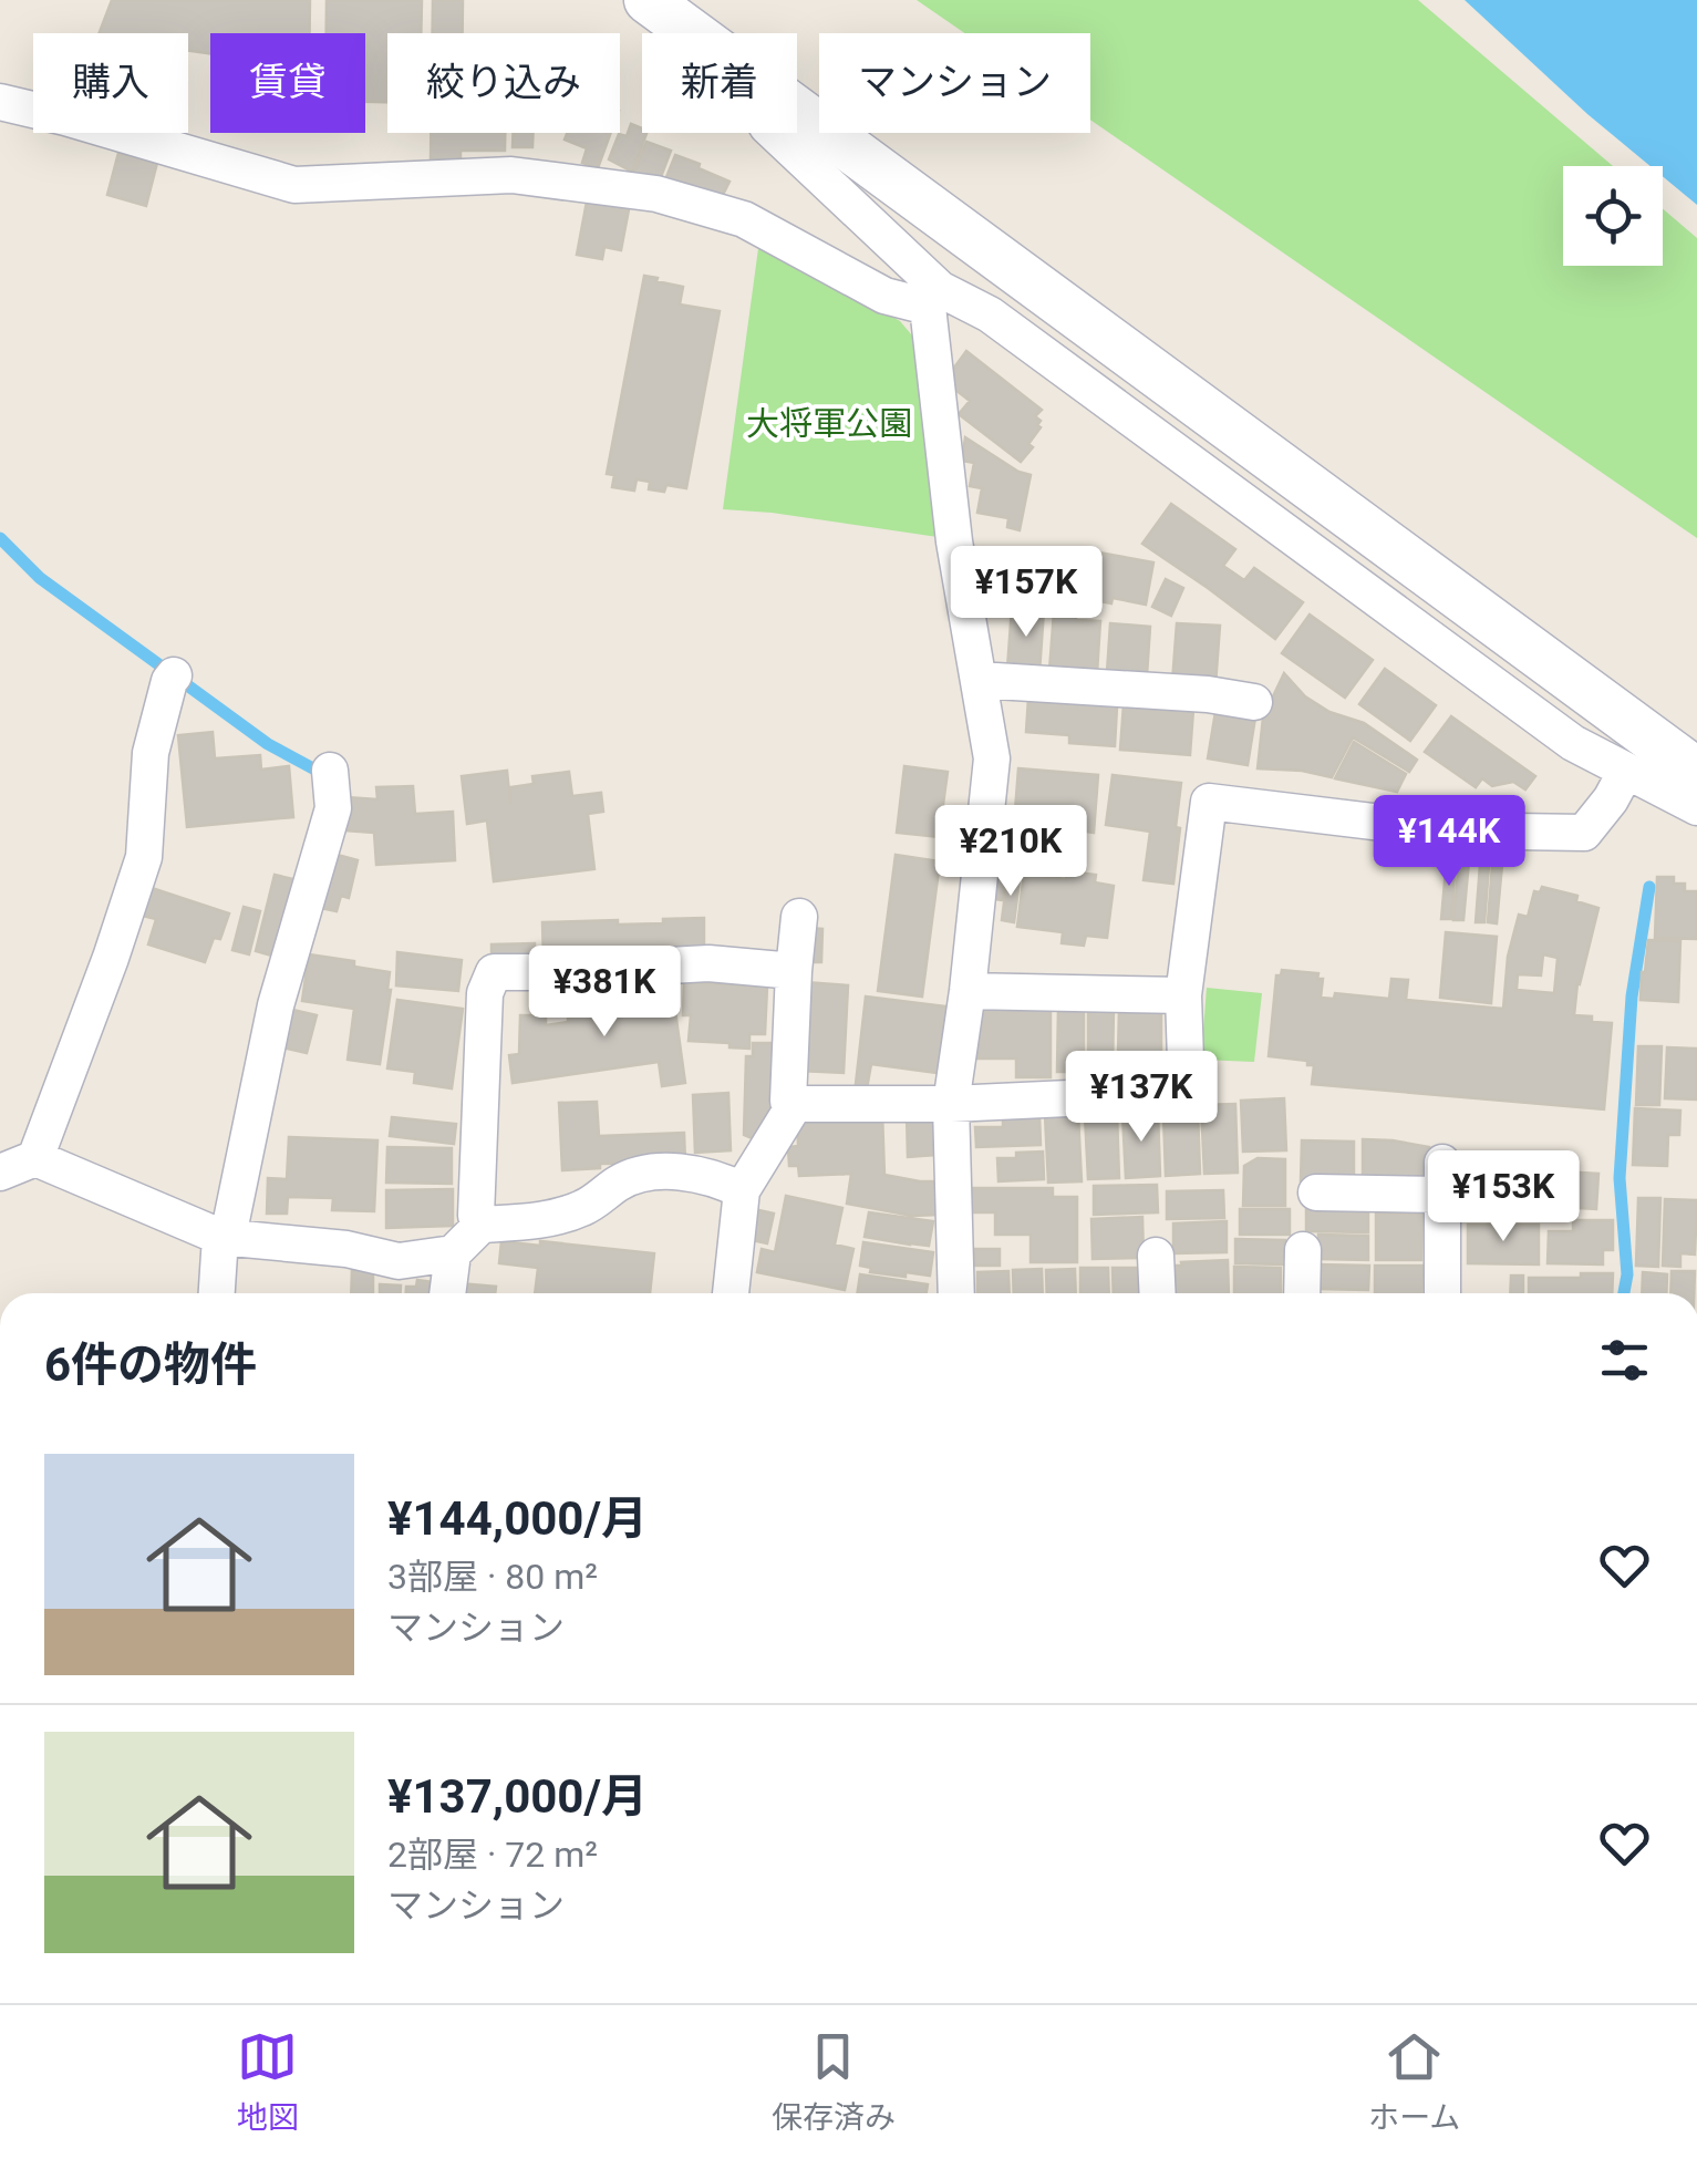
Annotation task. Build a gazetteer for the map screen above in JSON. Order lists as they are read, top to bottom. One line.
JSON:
{"parks":["大将軍公園"],"page":{"chip":["購入","賃貸","絞り込み","新着","マンション"],"price":["¥157K","¥144K","¥210K","¥381K","¥137K","¥153K"],"heading":"6件の物件","list":[{"name":"¥144,000/月","note":"3部屋 · 80 m² · マンション"},{"name":"¥137,000/月","note":"2部屋 · 72 m² · マンション"}],"tabs":["地図","保存済み","ホーム"]}}
